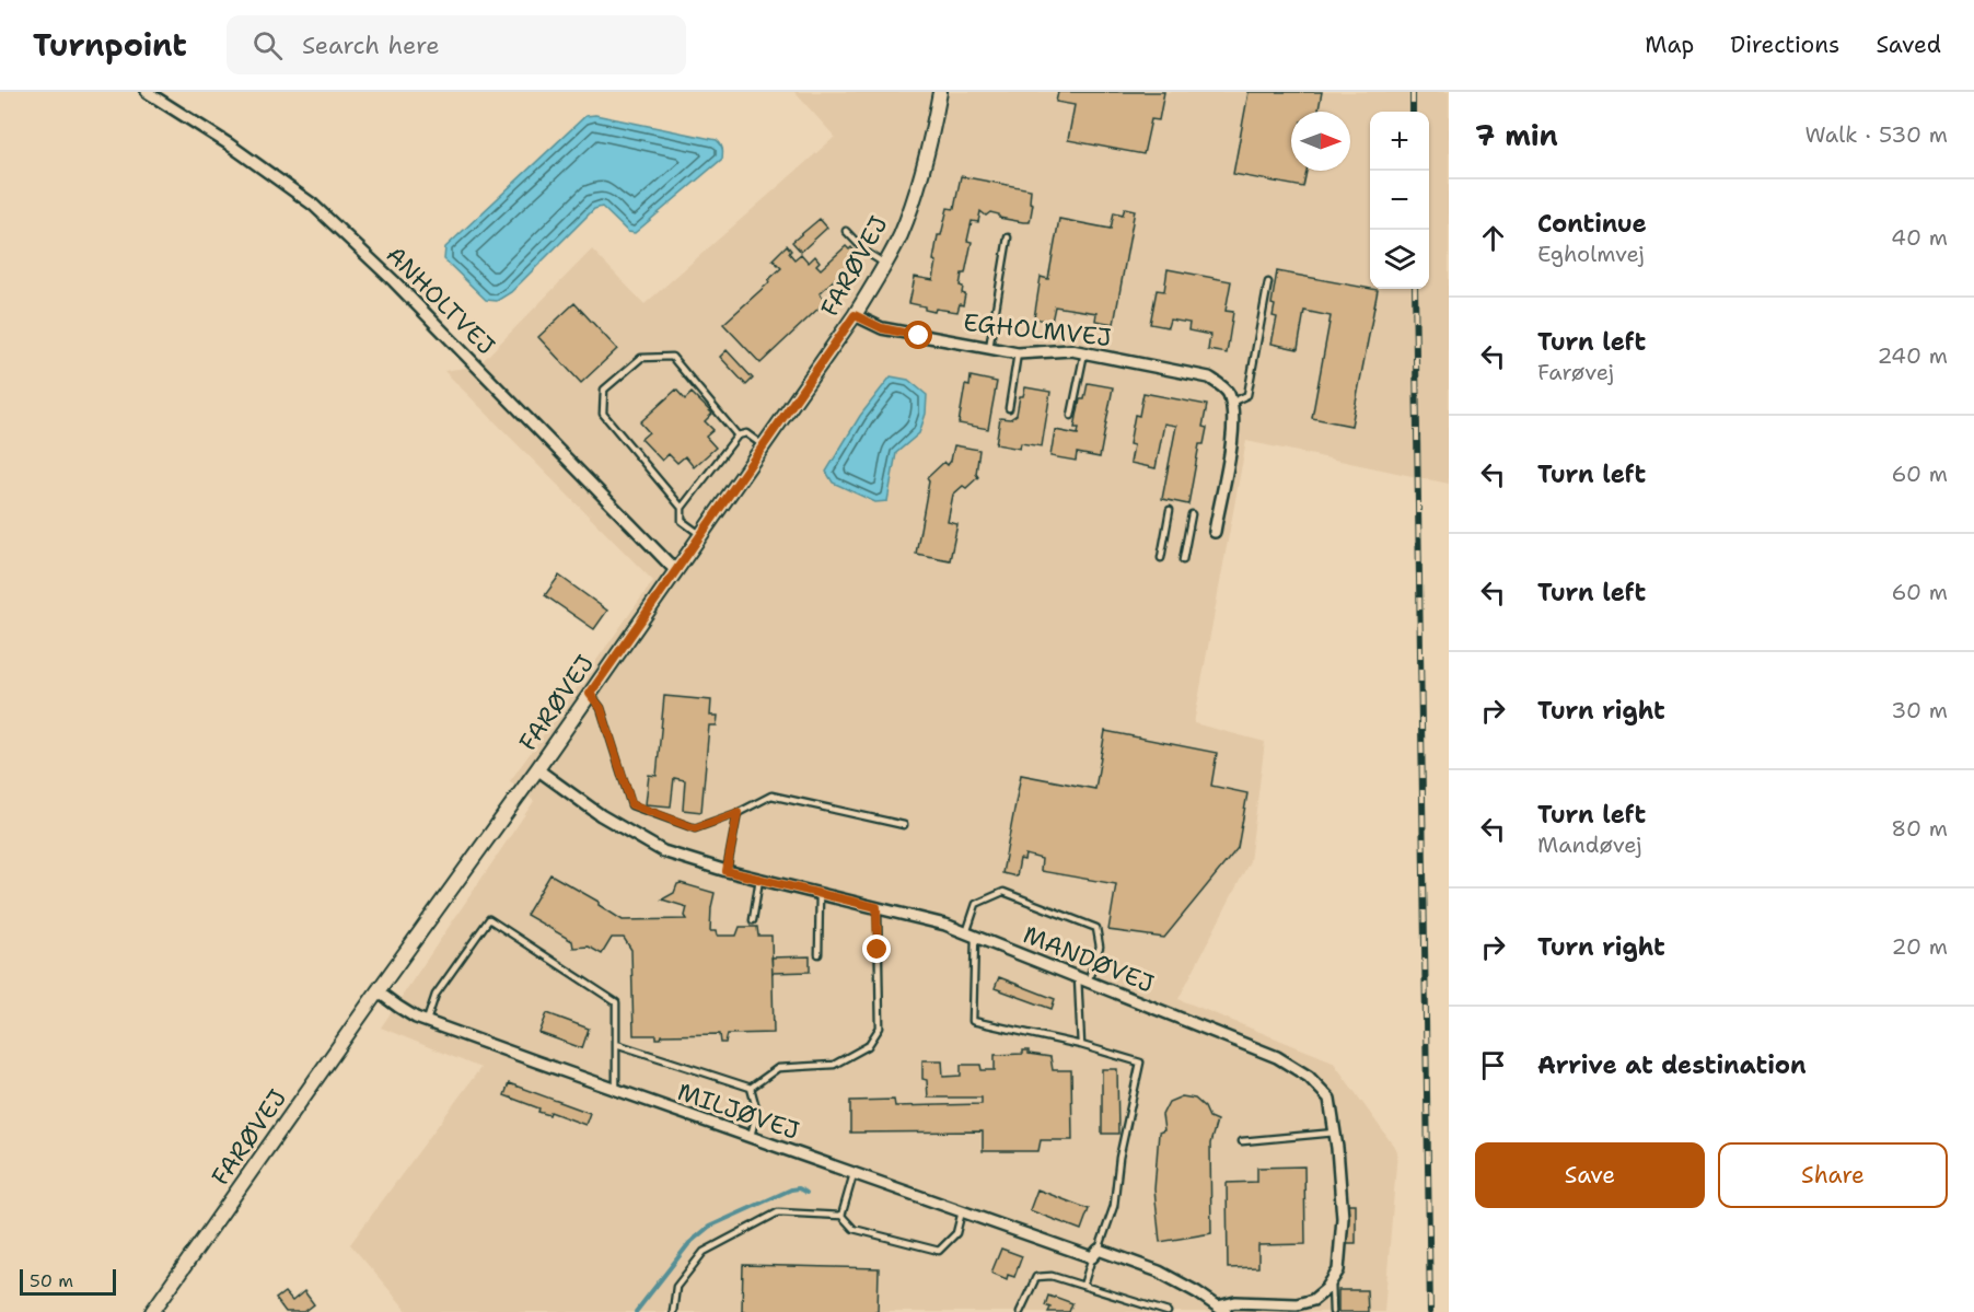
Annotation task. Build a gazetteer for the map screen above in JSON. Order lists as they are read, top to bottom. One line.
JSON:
{"streets":{"street":["FARØVEJ","ANHOLTVEJ","EGHOLMVEJ","MANDØVEJ","MILJØVEJ"]},"crossings":[["FARØVEJ","ANHOLTVEJ"],["FARØVEJ","EGHOLMVEJ"],["FARØVEJ","MANDØVEJ"],["FARØVEJ","MILJØVEJ"]],"scale_bar":"50 m","north":"right","page":{"header":"Turnpoint","search":"Search here","nav":["Map","Directions","Saved"],"heading":["7 min","Walk · 530 m"],"map_buttons":["+","−"],"list":[["Continue","Egholmvej","40 m"],["Turn left","Farøvej","240 m"],["Turn left","60 m"],["Turn left","60 m"],["Turn right","30 m"],["Turn left","Mandøvej","80 m"],["Turn right","20 m"],"Arrive at destination"],"buttons":["Save","Share"],"scale":"50 m"}}
